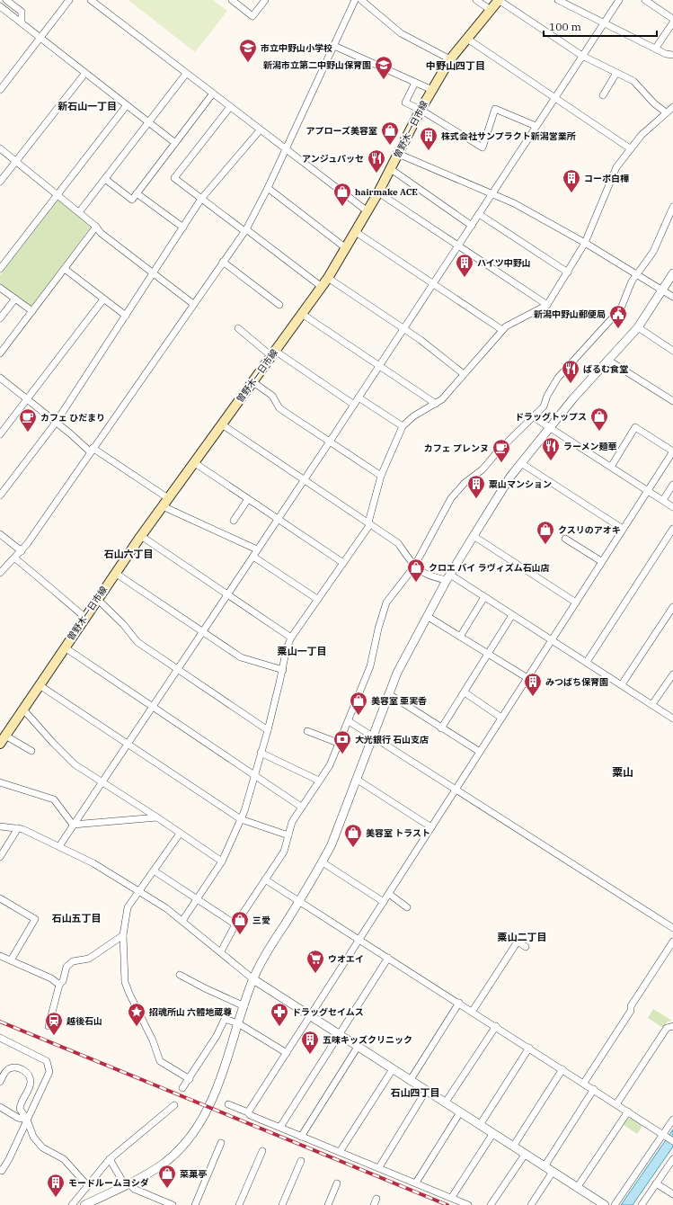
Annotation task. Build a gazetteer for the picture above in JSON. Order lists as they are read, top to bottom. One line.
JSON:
{"streets":{"main road":["曽野木一日市線"]},"districts":["中野山四丁目","新石山一丁目","石山六丁目","粟山一丁目","粟山","石山五丁目","粟山二丁目","石山四丁目"],"places":{"school or university":["市立中野山小学校","新潟市立第二中野山保育園"],"shop":["アプローズ美容室","hairmake ACE","ドラッグトップス","クスリのアオキ","クロエ バイ ラヴィズム石山店","美容室 亜実香","美容室 トラスト","三愛","菜菓亭"],"building":["株式会社サンプラクト新潟営業所","コーポ白樺","ハイツ中野山","粟山マンション","みつばち保育園","五味キッズクリニック","モードルームヨシダ"],"restaurant":["アンジュパッセ","ばるむ食堂","ラーメン麺華"],"public building":["新潟中野山郵便局"],"cafe":["カフェ ひだまり","カフェ プレンヌ"],"bank":["大光銀行 石山支店"],"supermarket":["ウオエイ"],"place":["招魂所山 六體地蔵尊"],"pharmacy":["ドラッグセイムス"],"station":["越後石山"]},"scale_bar":"100 m"}
